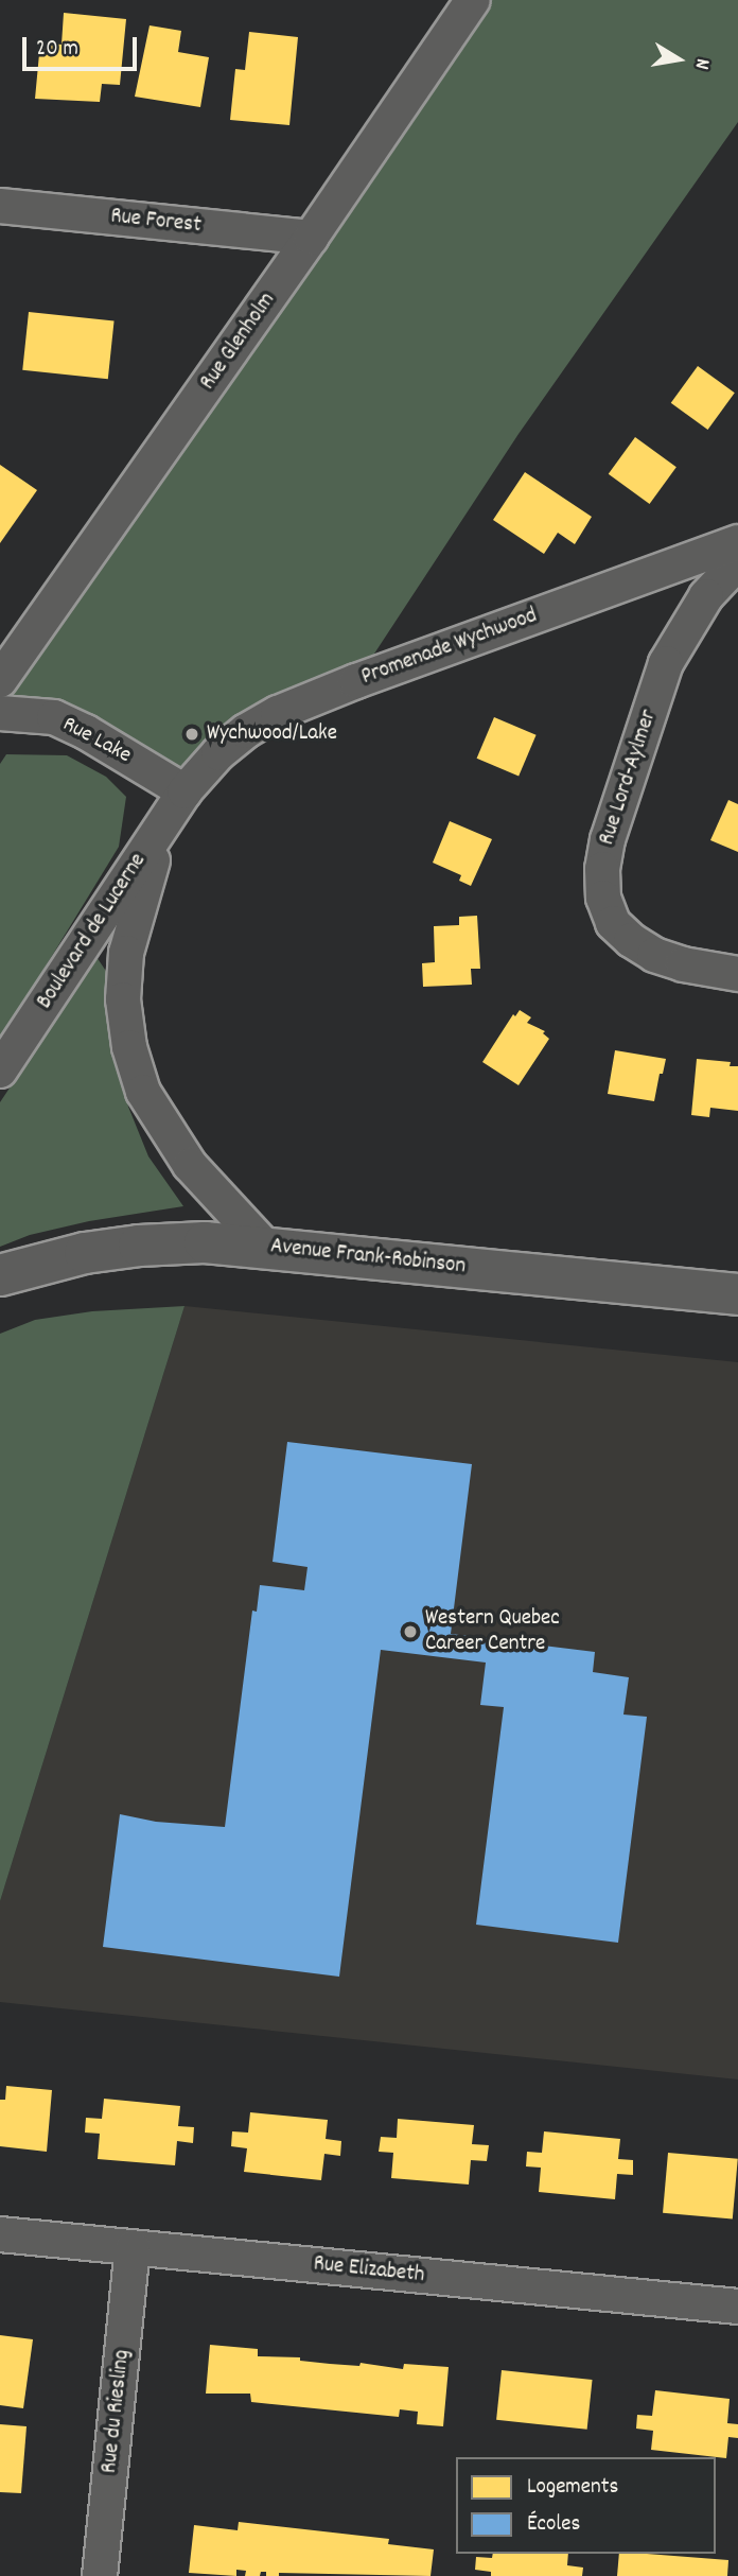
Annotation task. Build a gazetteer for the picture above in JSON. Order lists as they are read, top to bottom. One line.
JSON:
{"streets":{"main road":["Avenue Frank-Robinson"],"street":["Rue Forest","Rue Glenholm","Promenade Wychwood","Rue Lake","Rue Lord-Aylmer","Boulevard de Lucerne","Rue Elizabeth","Rue du Riesling"]},"crossings":[["Rue Forest","Rue Glenholm"],["Promenade Wychwood","Rue Lake"],["Promenade Wychwood","Boulevard de Lucerne"],["Rue Lake","Boulevard de Lucerne"],["Rue Elizabeth","Rue du Riesling"]],"places":["Wychwood/Lake","Western Quebec Career Centre"],"legend":["Logements","Écoles"],"scale_bar":"20 m","north":"right"}
